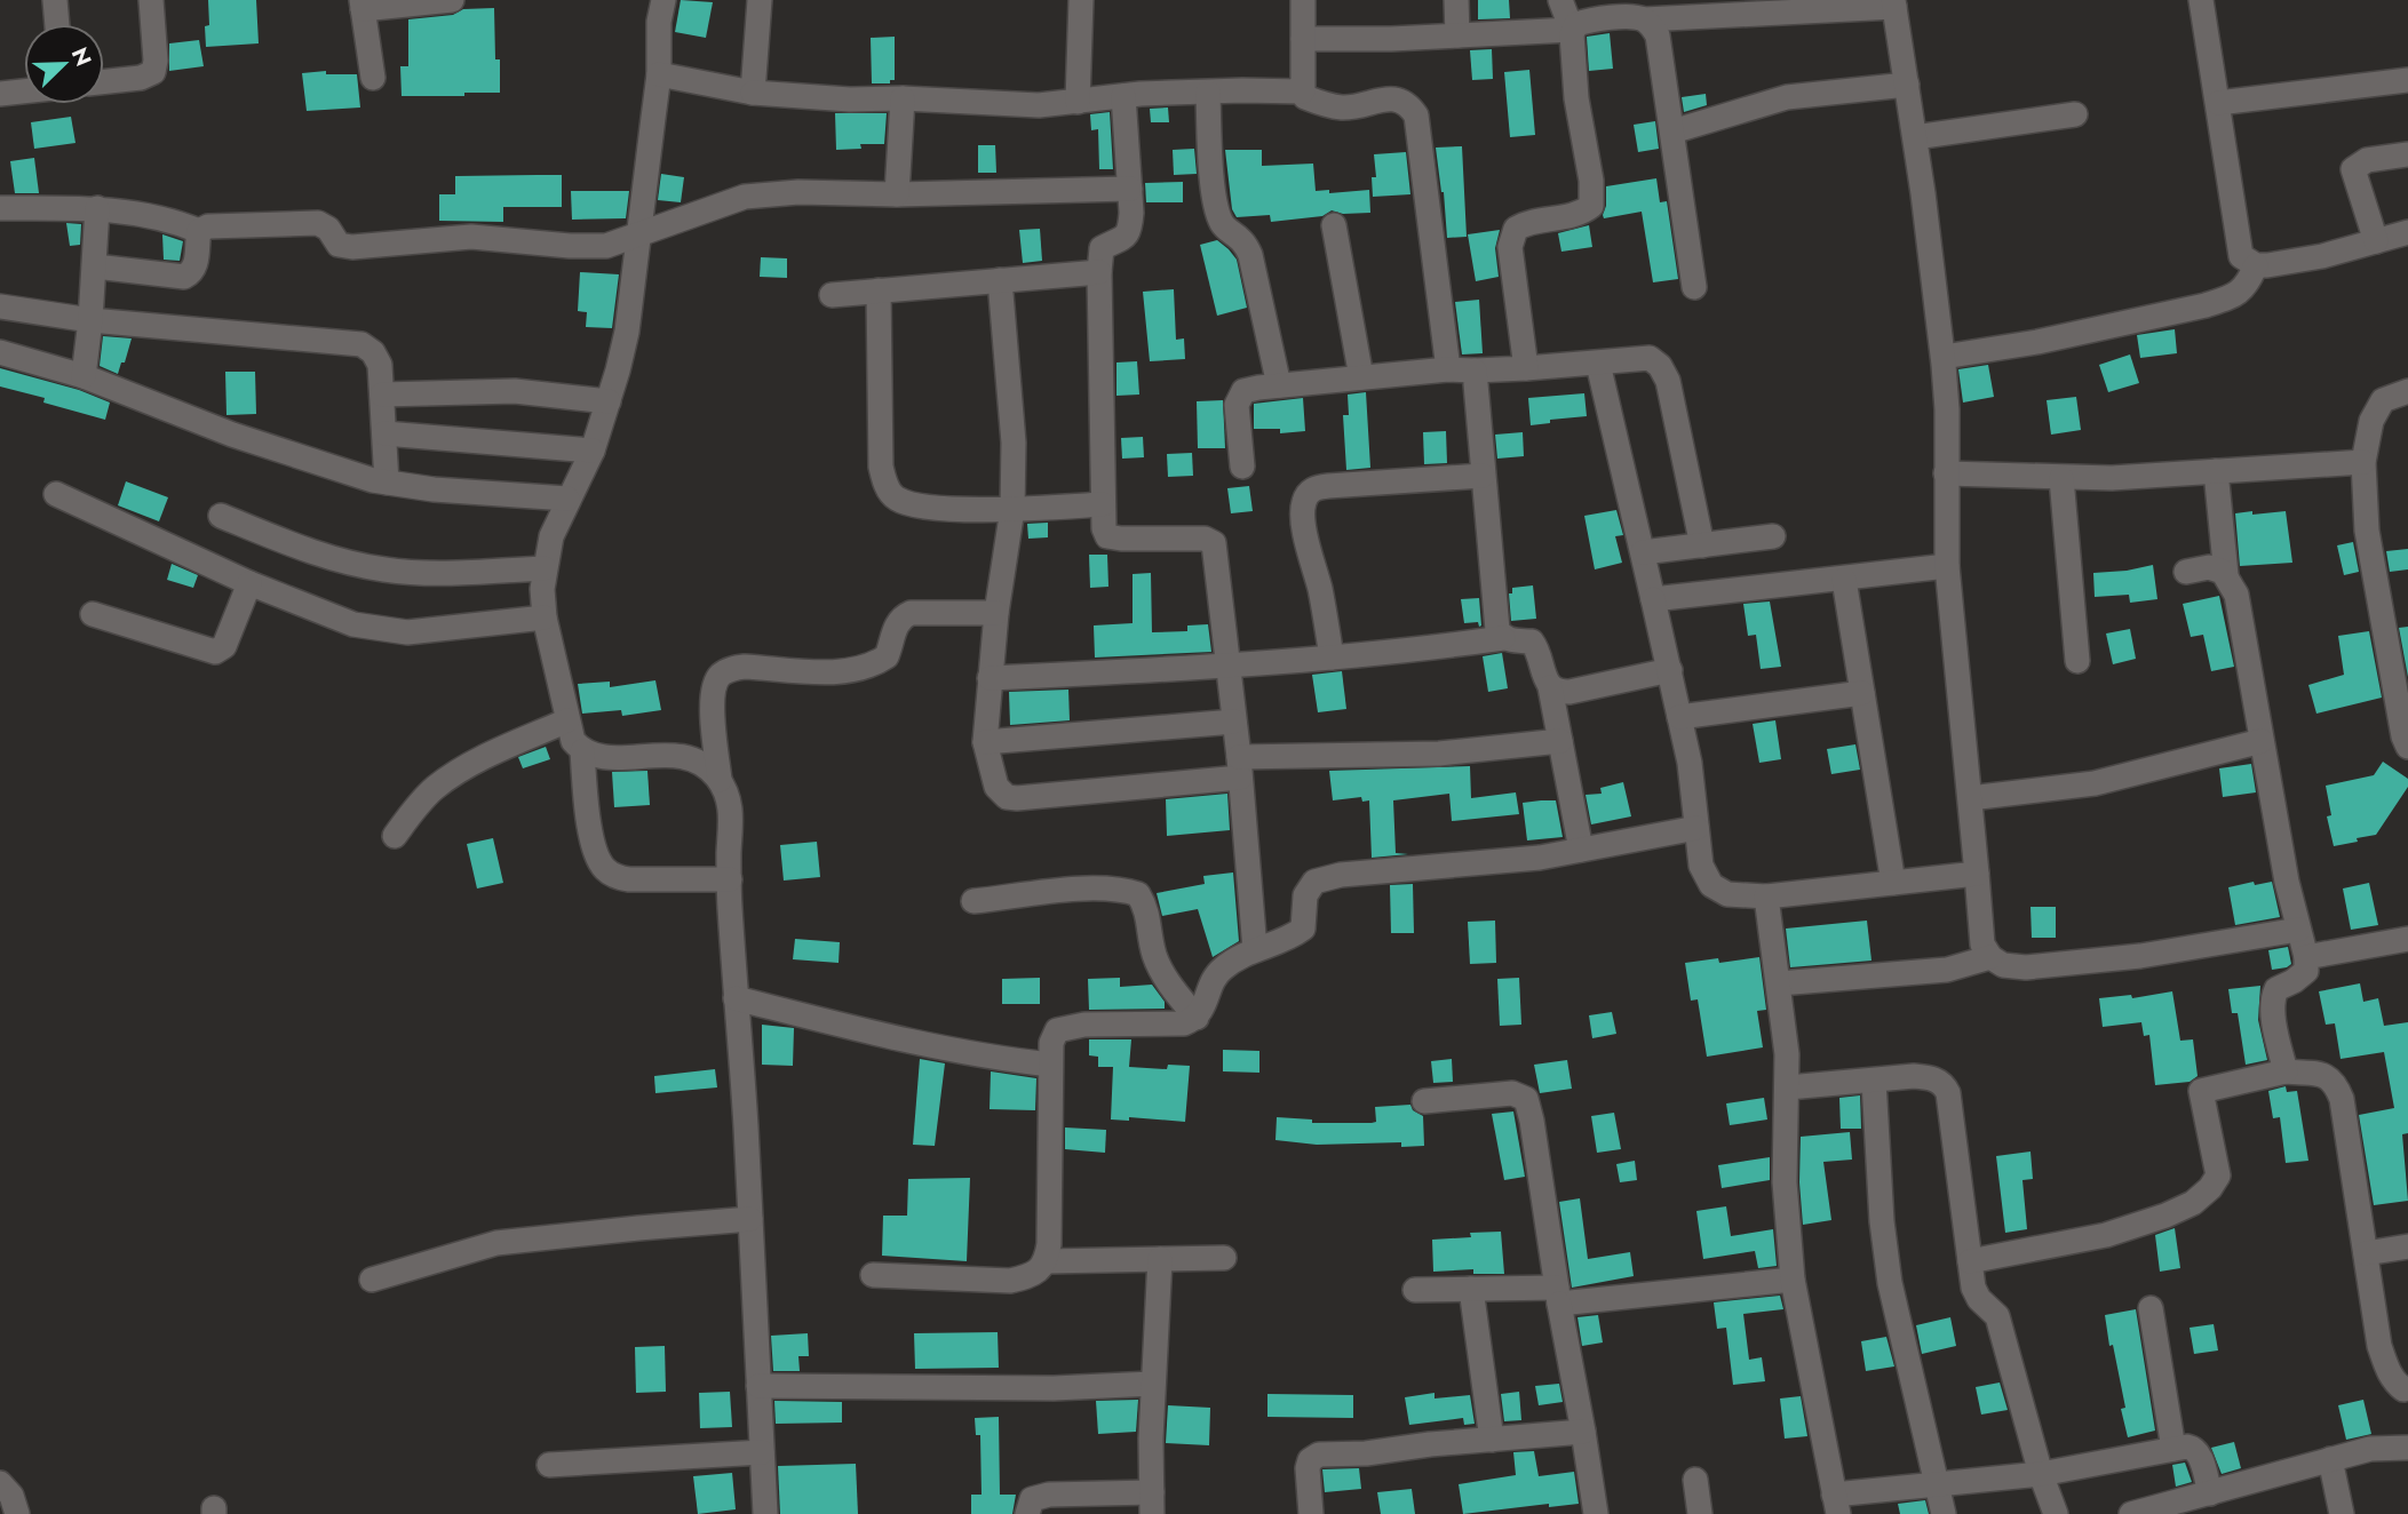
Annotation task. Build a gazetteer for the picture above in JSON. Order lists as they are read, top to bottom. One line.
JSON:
{"north":"top right"}
